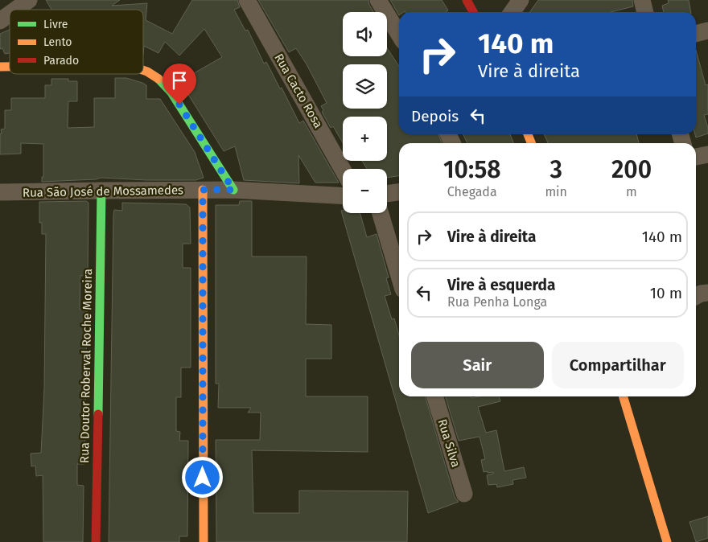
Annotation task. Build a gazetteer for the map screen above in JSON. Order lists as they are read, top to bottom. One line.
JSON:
{"streets":{"street":["Rua Cacto Rosa","Rua São José de Mossamedes","Rua Doutor Roberval Roche Moreira","Rua Silva"]},"crossings":[["Rua São José de Mossamedes","Rua Doutor Roberval Roche Moreira"]],"legend":["Livre","Lento","Parado"],"page":{"map_buttons":["+","−"],"turn":["140 m","Vire à direita"],"then":"Depois","eta":["10:58","Chegada","3","min","200","m"],"list":[{"name":"Vire à direita","value":"140 m"},{"name":"Vire à esquerda","note":"Rua Penha Longa","value":"10 m"}],"buttons":["Sair","Compartilhar"]}}
